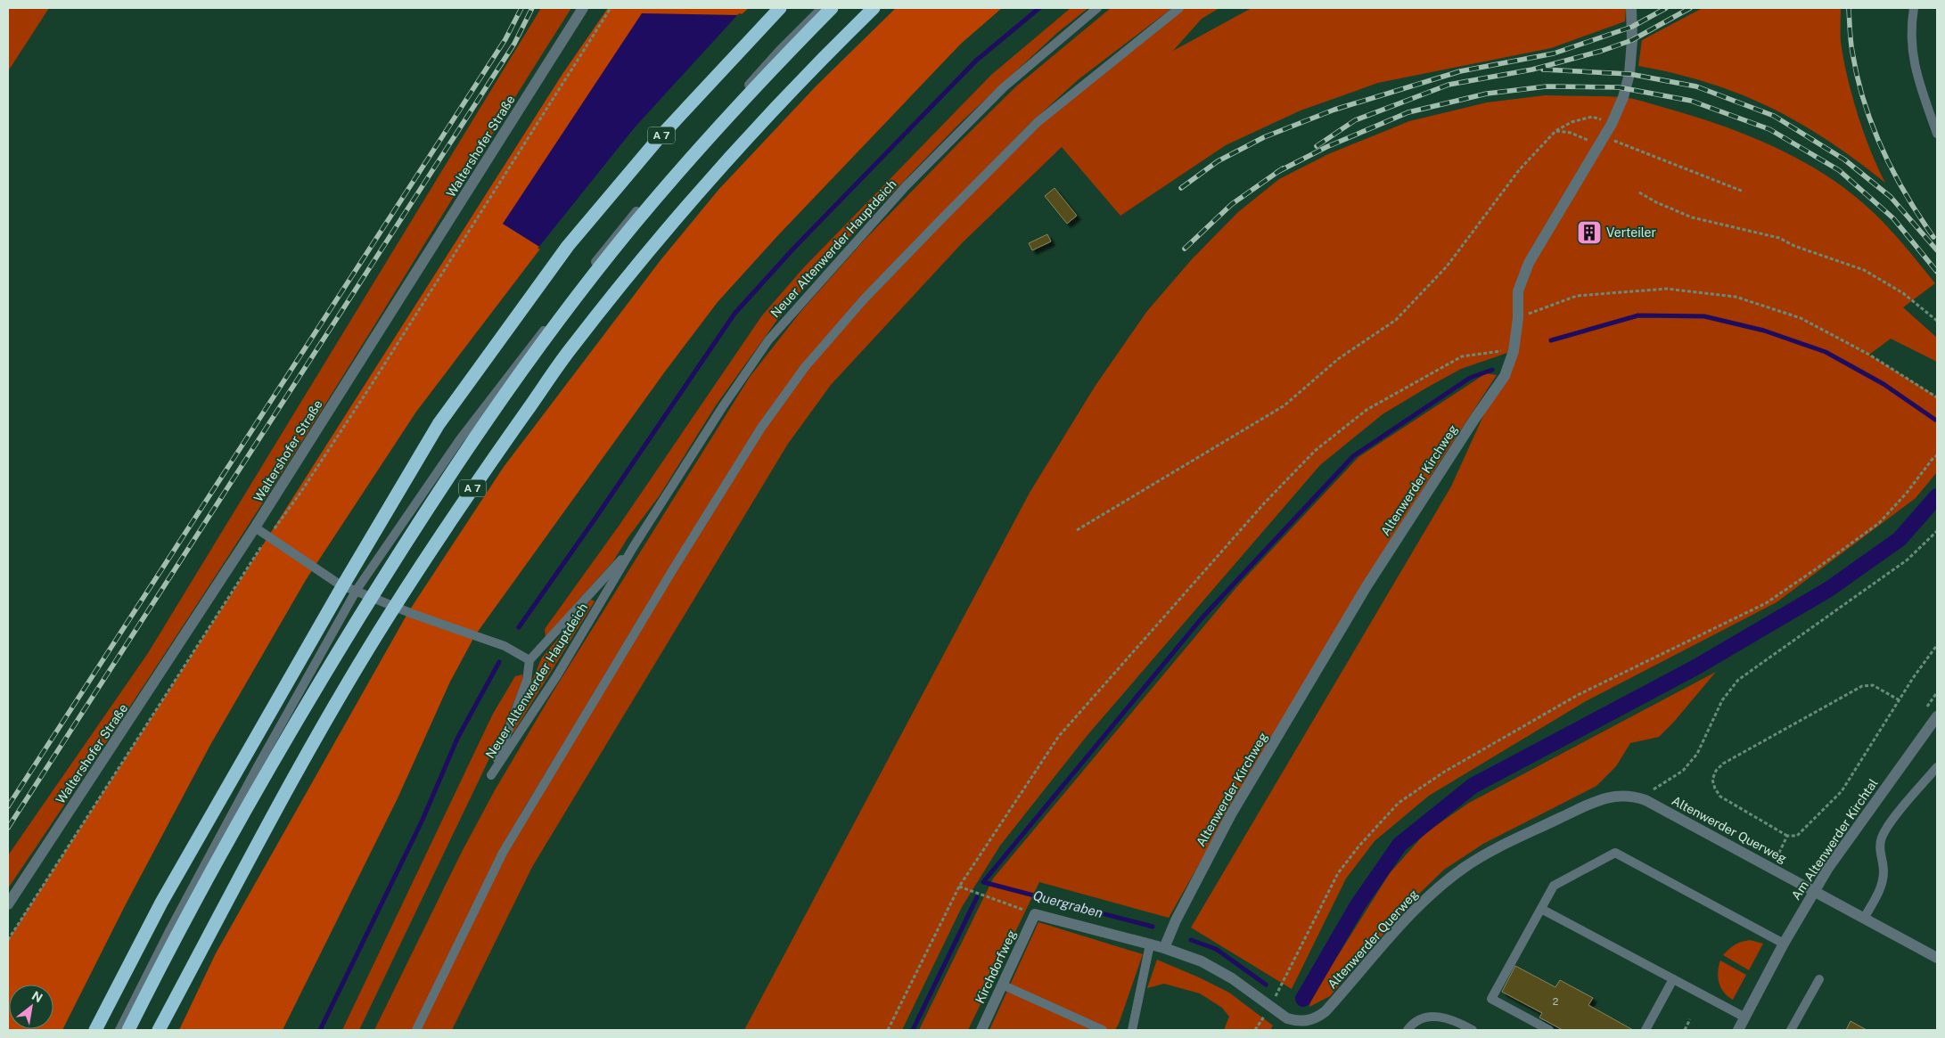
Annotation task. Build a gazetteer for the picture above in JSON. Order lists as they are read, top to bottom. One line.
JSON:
{"streets":{"highway":["A 7"],"street":["Waltershofer Straße","Altenwerder Kirchweg","Altenwerder Querweg","Am Altenwerder Kirchtal","Kirchdorfweg"],"lane":["Neuer Altenwerder Hauptdeich"]},"crossings":[["Altenwerder Kirchweg","Altenwerder Querweg"],["Altenwerder Querweg","Am Altenwerder Kirchtal"],["Altenwerder Querweg","Kirchdorfweg"]],"water":["Quergraben"],"places":{"building":["Verteiler"]},"house_numbers":["2"],"north":"top right"}
